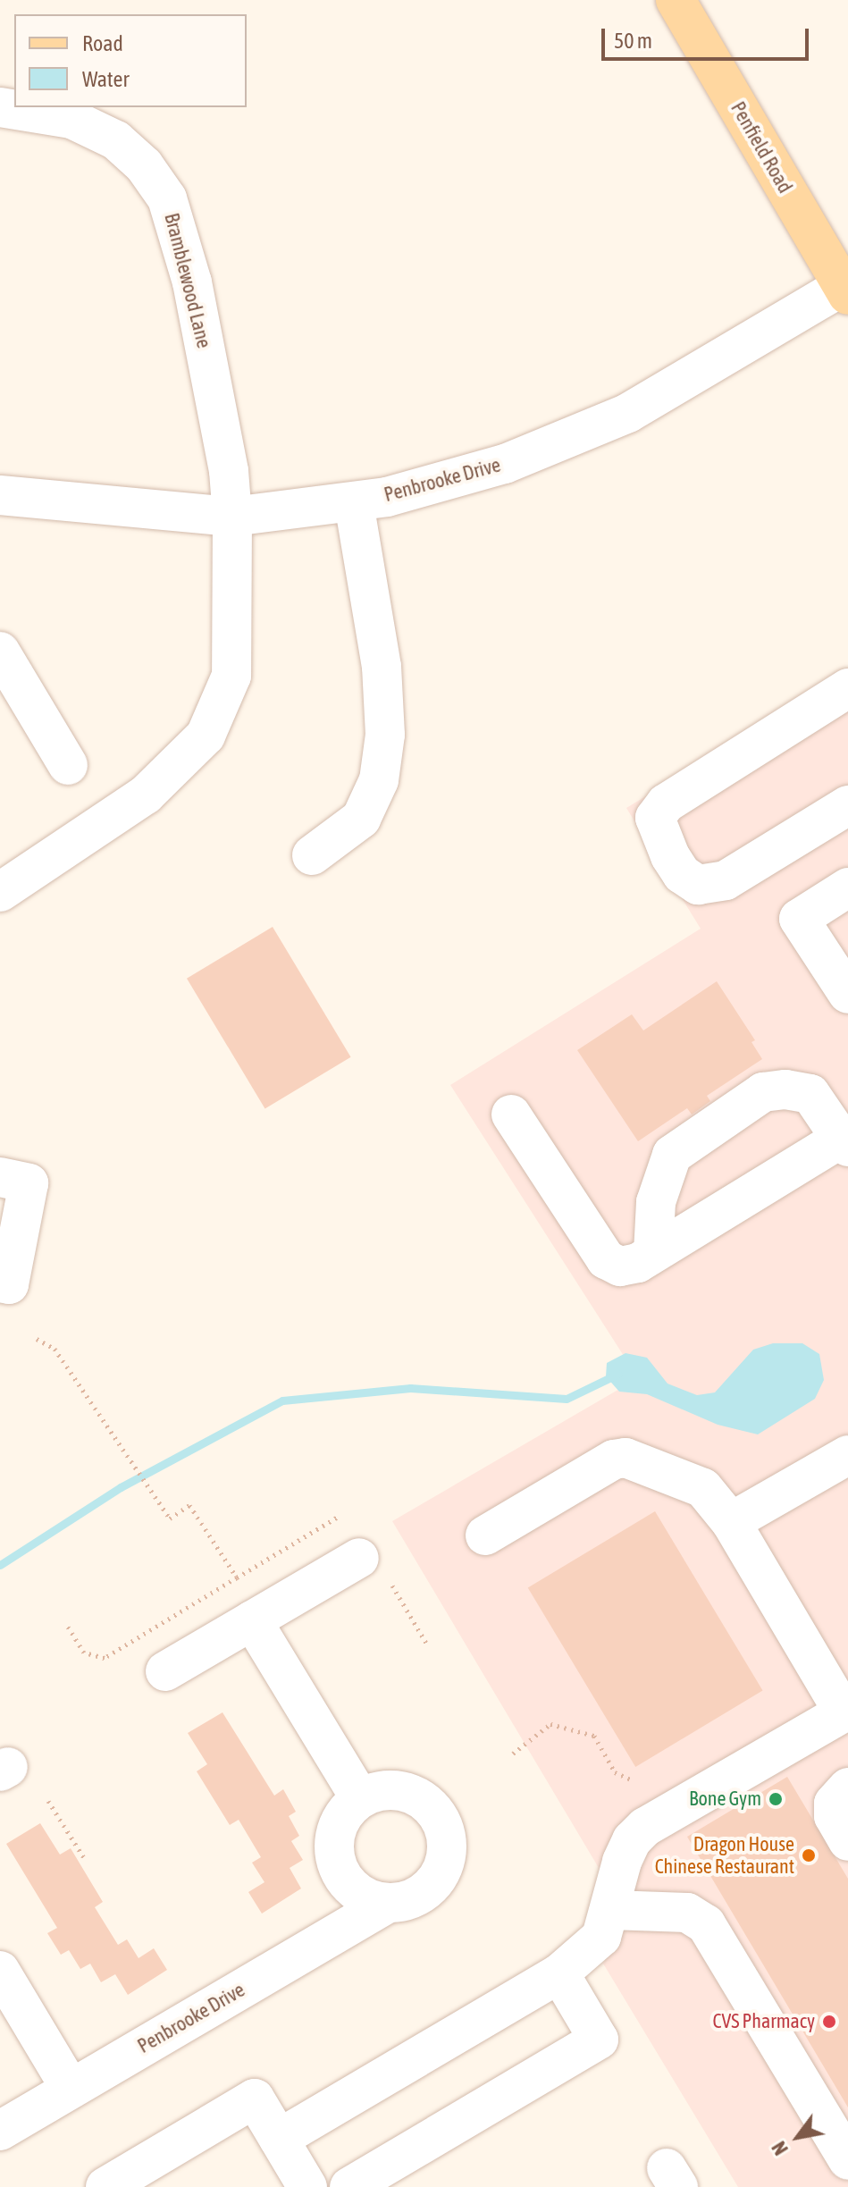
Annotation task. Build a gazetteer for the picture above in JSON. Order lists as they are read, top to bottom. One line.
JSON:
{"streets":{"main road":["Penfield Road"],"street":["Bramblewood Lane","Penbrooke Drive"]},"crossings":[["Penfield Road","Penbrooke Drive"],["Bramblewood Lane","Penbrooke Drive"]],"places":["Bone Gym","Dragon House Chinese Restaurant","CVS Pharmacy"],"legend":["Road","Water"],"scale_bar":"50 m","north":"bottom left"}
